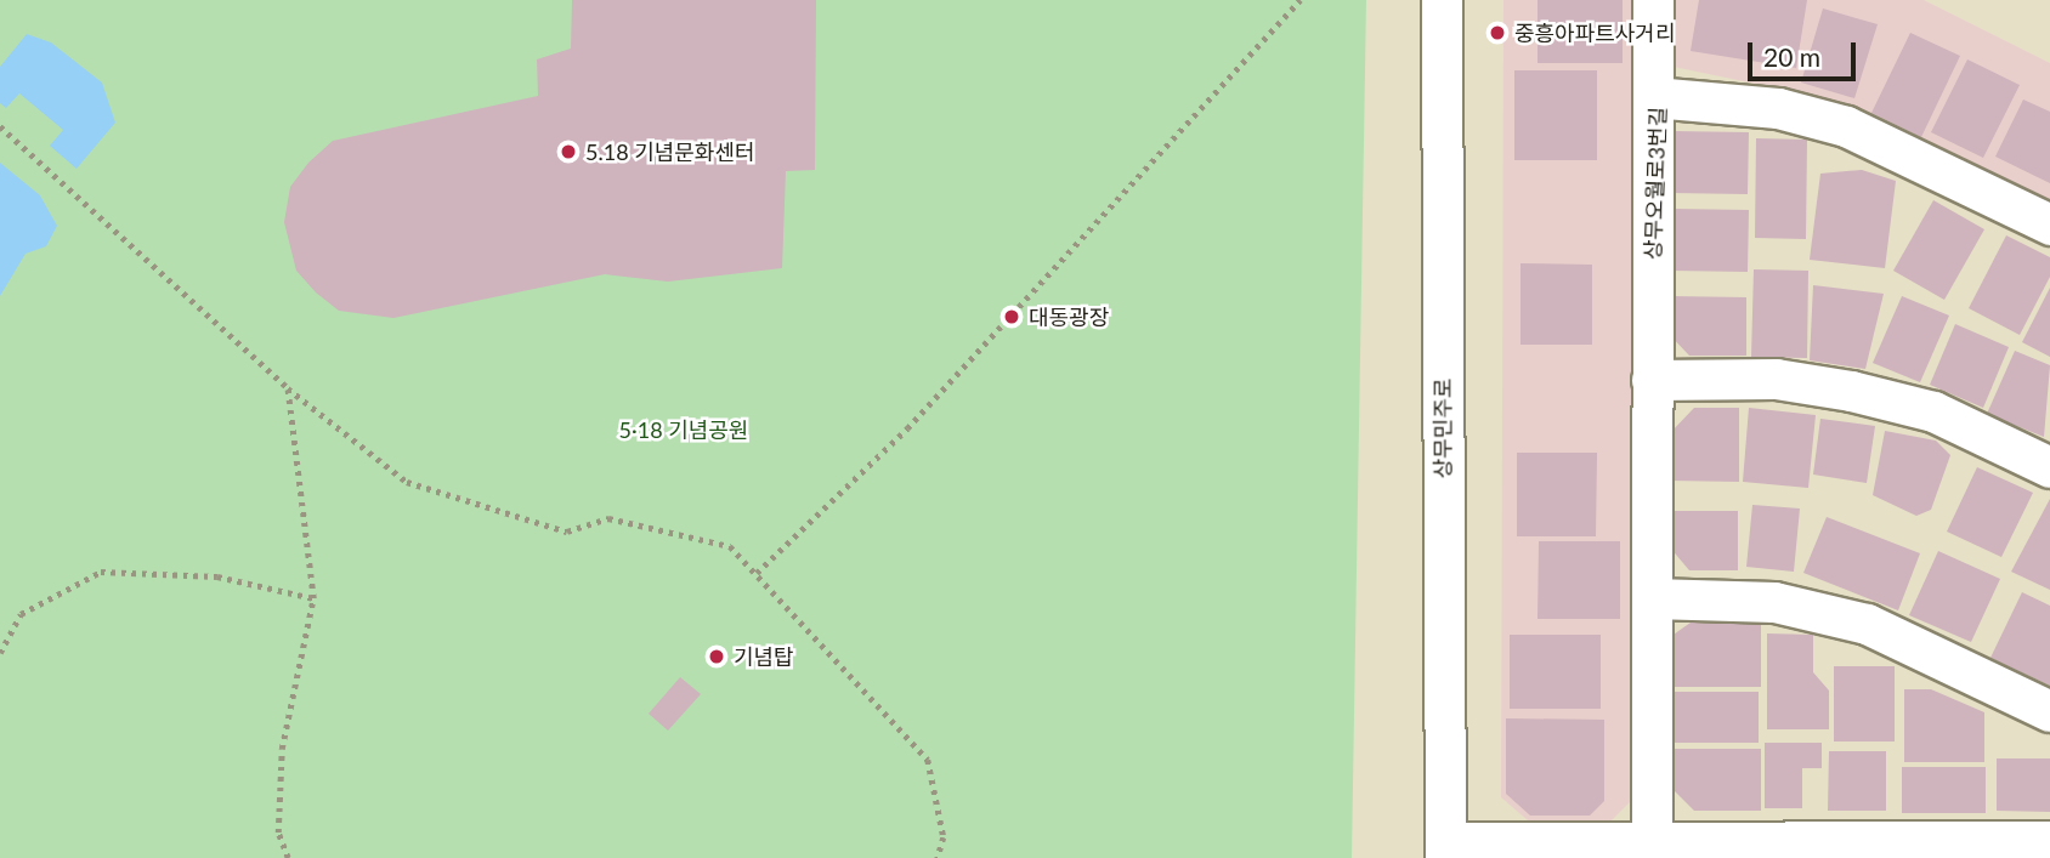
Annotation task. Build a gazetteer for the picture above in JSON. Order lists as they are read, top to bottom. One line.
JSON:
{"streets":{"street":["상무오월로3번길","상무민주로"]},"parks":["5·18 기념공원"],"places":["중흥아파트사거리","5.18 기념문화센터","대동광장","기념탑"],"scale_bar":"20 m"}
